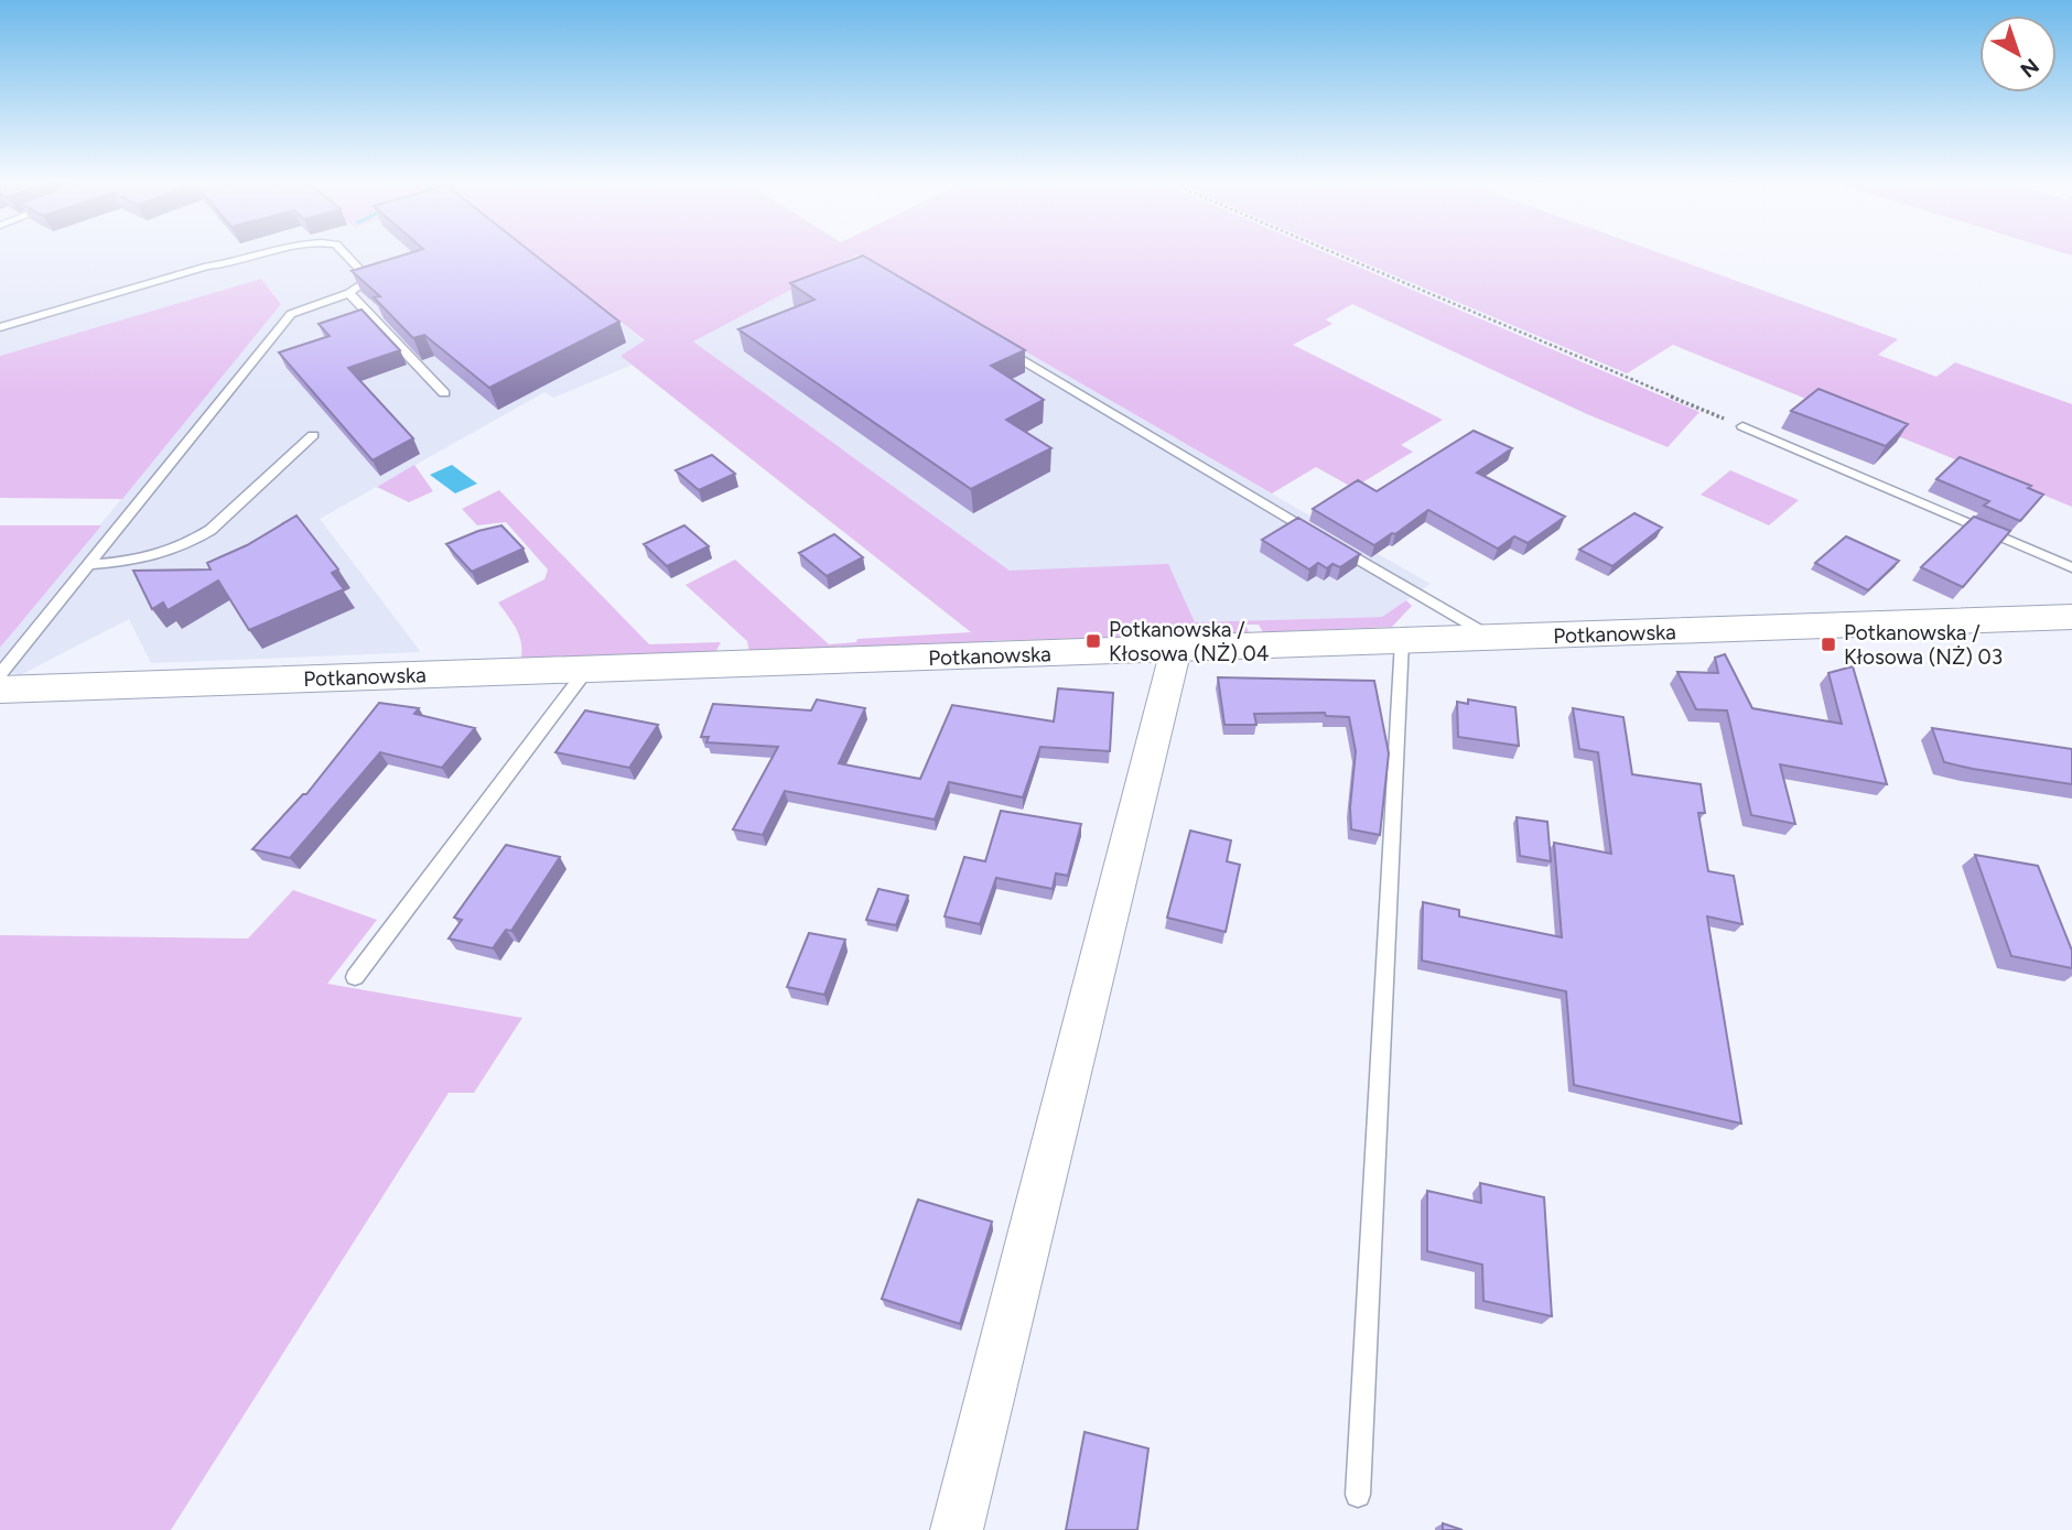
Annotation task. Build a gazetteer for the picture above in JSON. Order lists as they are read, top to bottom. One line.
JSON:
{"streets":{"street":["Potkanowska"]},"places":{"transit":["Potkanowska / Kłosowa (NŻ) 04","Potkanowska / Kłosowa (NŻ) 03"]},"north":"bottom right"}
